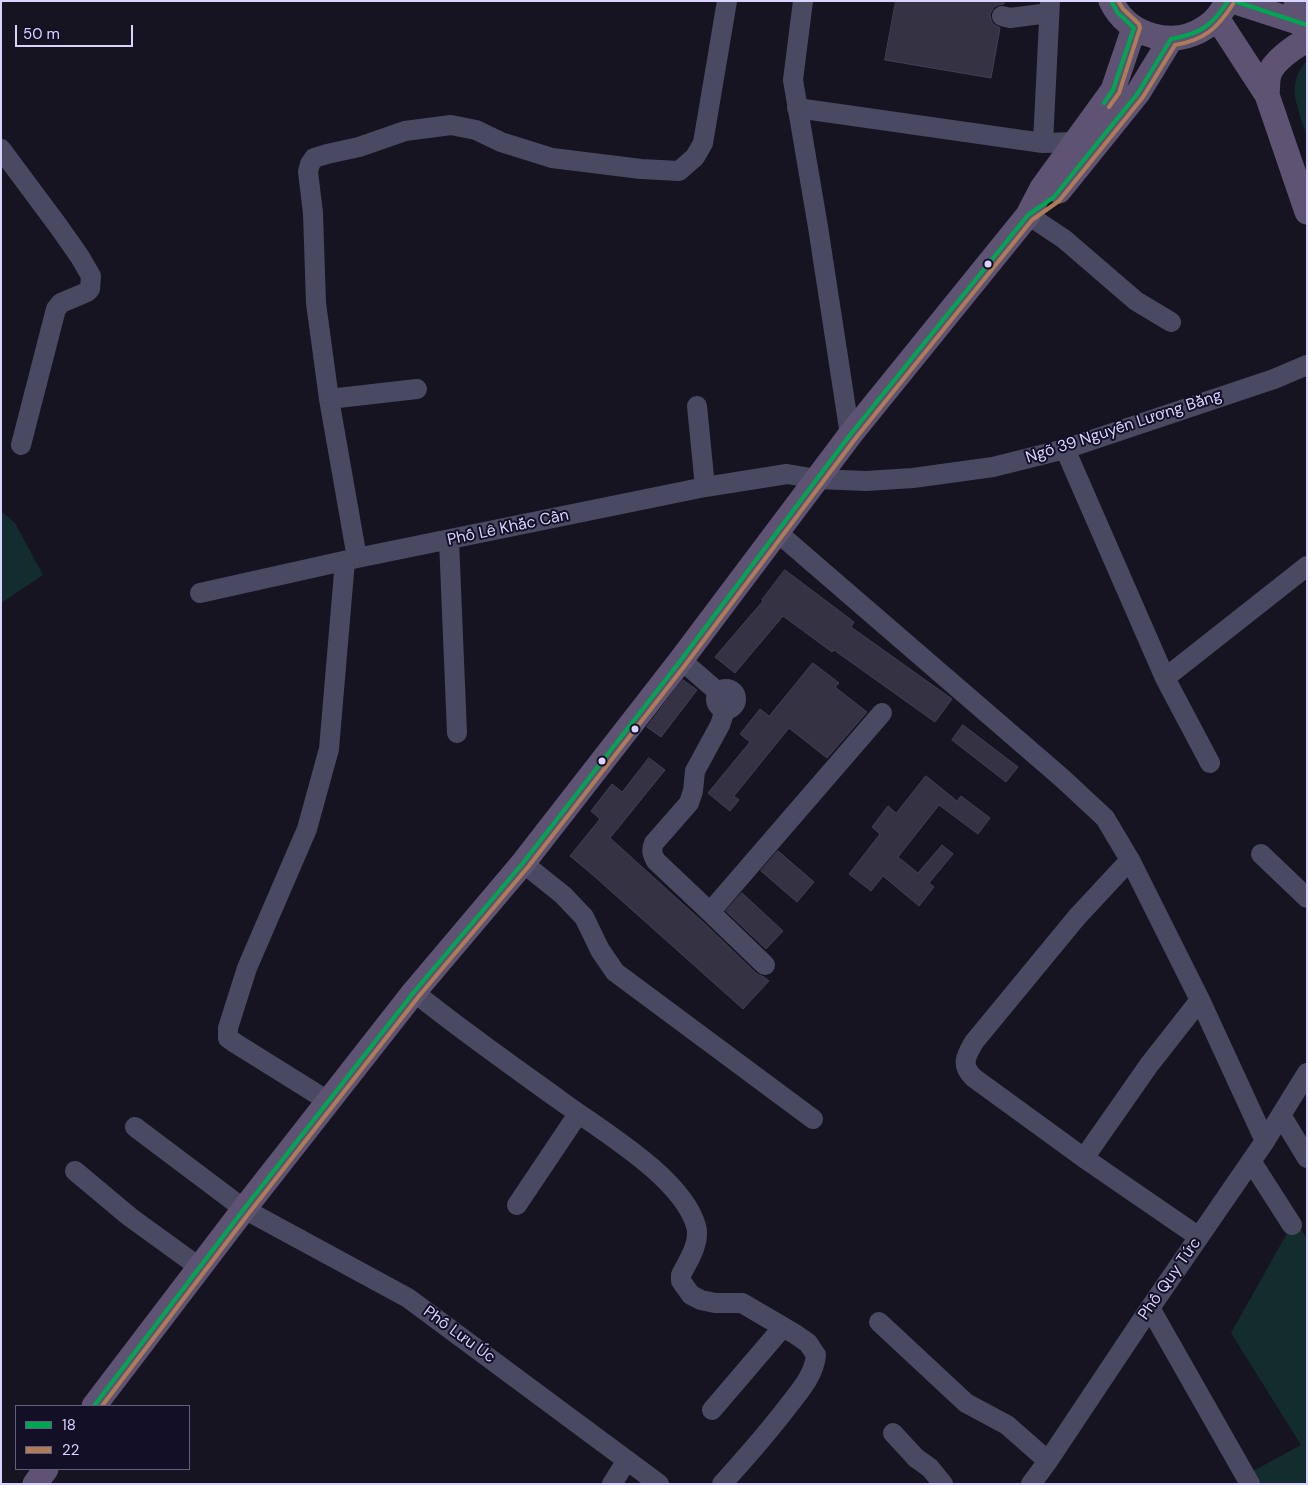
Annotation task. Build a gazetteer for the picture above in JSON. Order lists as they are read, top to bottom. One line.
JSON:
{"streets":{"street":["Ngõ 39 Nguyễn Lương Bằng","Phố Lê Khắc Cần","Phố Quy Tức","Phố Lưu Úc"]},"crossings":[["Ngõ 39 Nguyễn Lương Bằng","Phố Lê Khắc Cần"]],"lines":["transit line 18","transit line 22"],"legend":["18","22"],"scale_bar":"50 m"}
